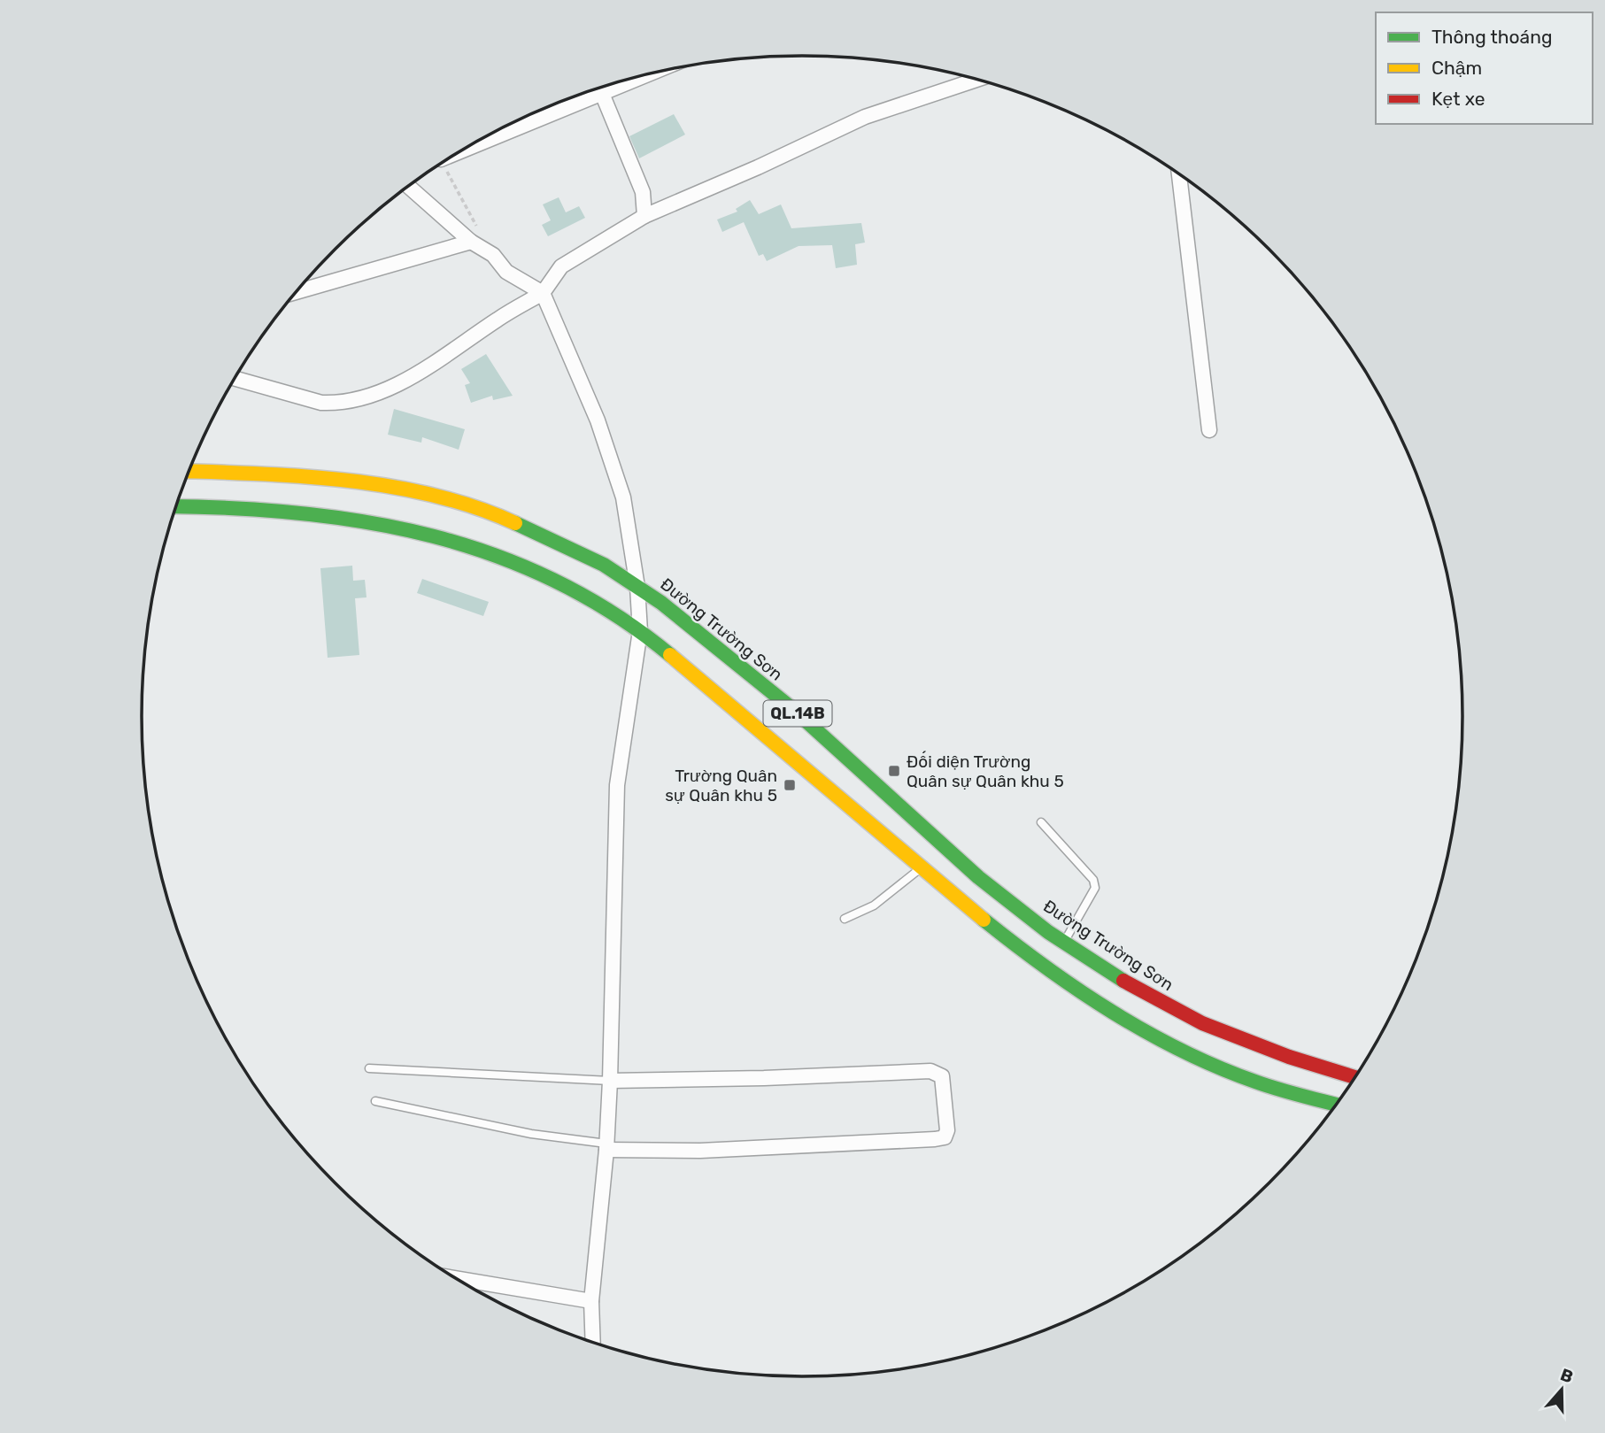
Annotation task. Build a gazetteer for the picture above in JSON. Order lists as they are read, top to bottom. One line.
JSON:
{"streets":{"highway":["Đường Trường Sơn","QL.14B"]},"places":{"transit":["Đối diện Trường Quân sự Quân khu 5","Trường Quân sự Quân khu 5"]},"legend":["Thông thoáng","Chậm","Kẹt xe"],"north":"top"}
